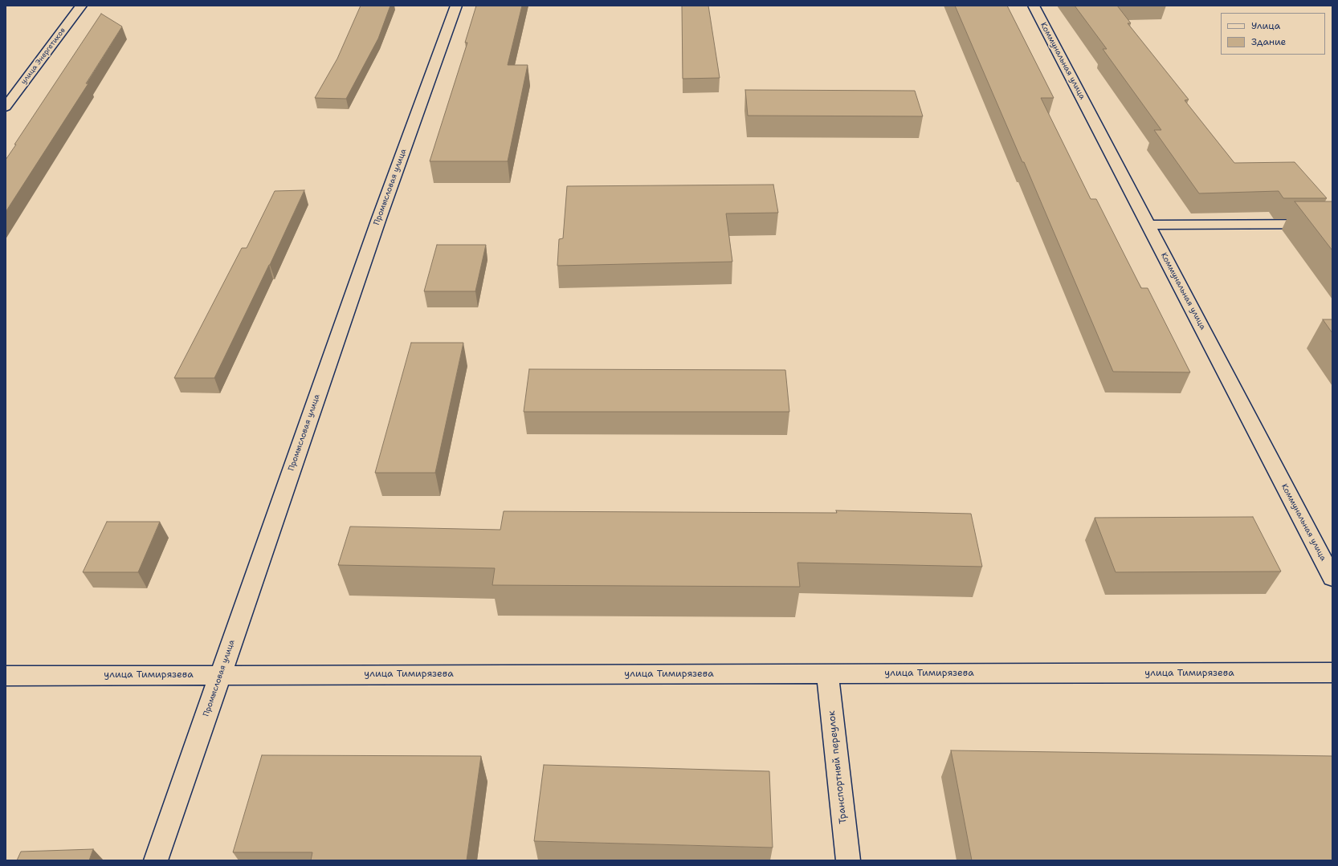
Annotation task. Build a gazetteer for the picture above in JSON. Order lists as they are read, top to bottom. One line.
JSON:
{"streets":{"street":["улица Энергетиков","Коммунальная улица","Промысловая улица","улица Тимирязева","Транспортный переулок"]},"crossings":[["Промысловая улица","улица Тимирязева"],["улица Тимирязева","Транспортный переулок"]],"legend":["Улица","Здание"]}
